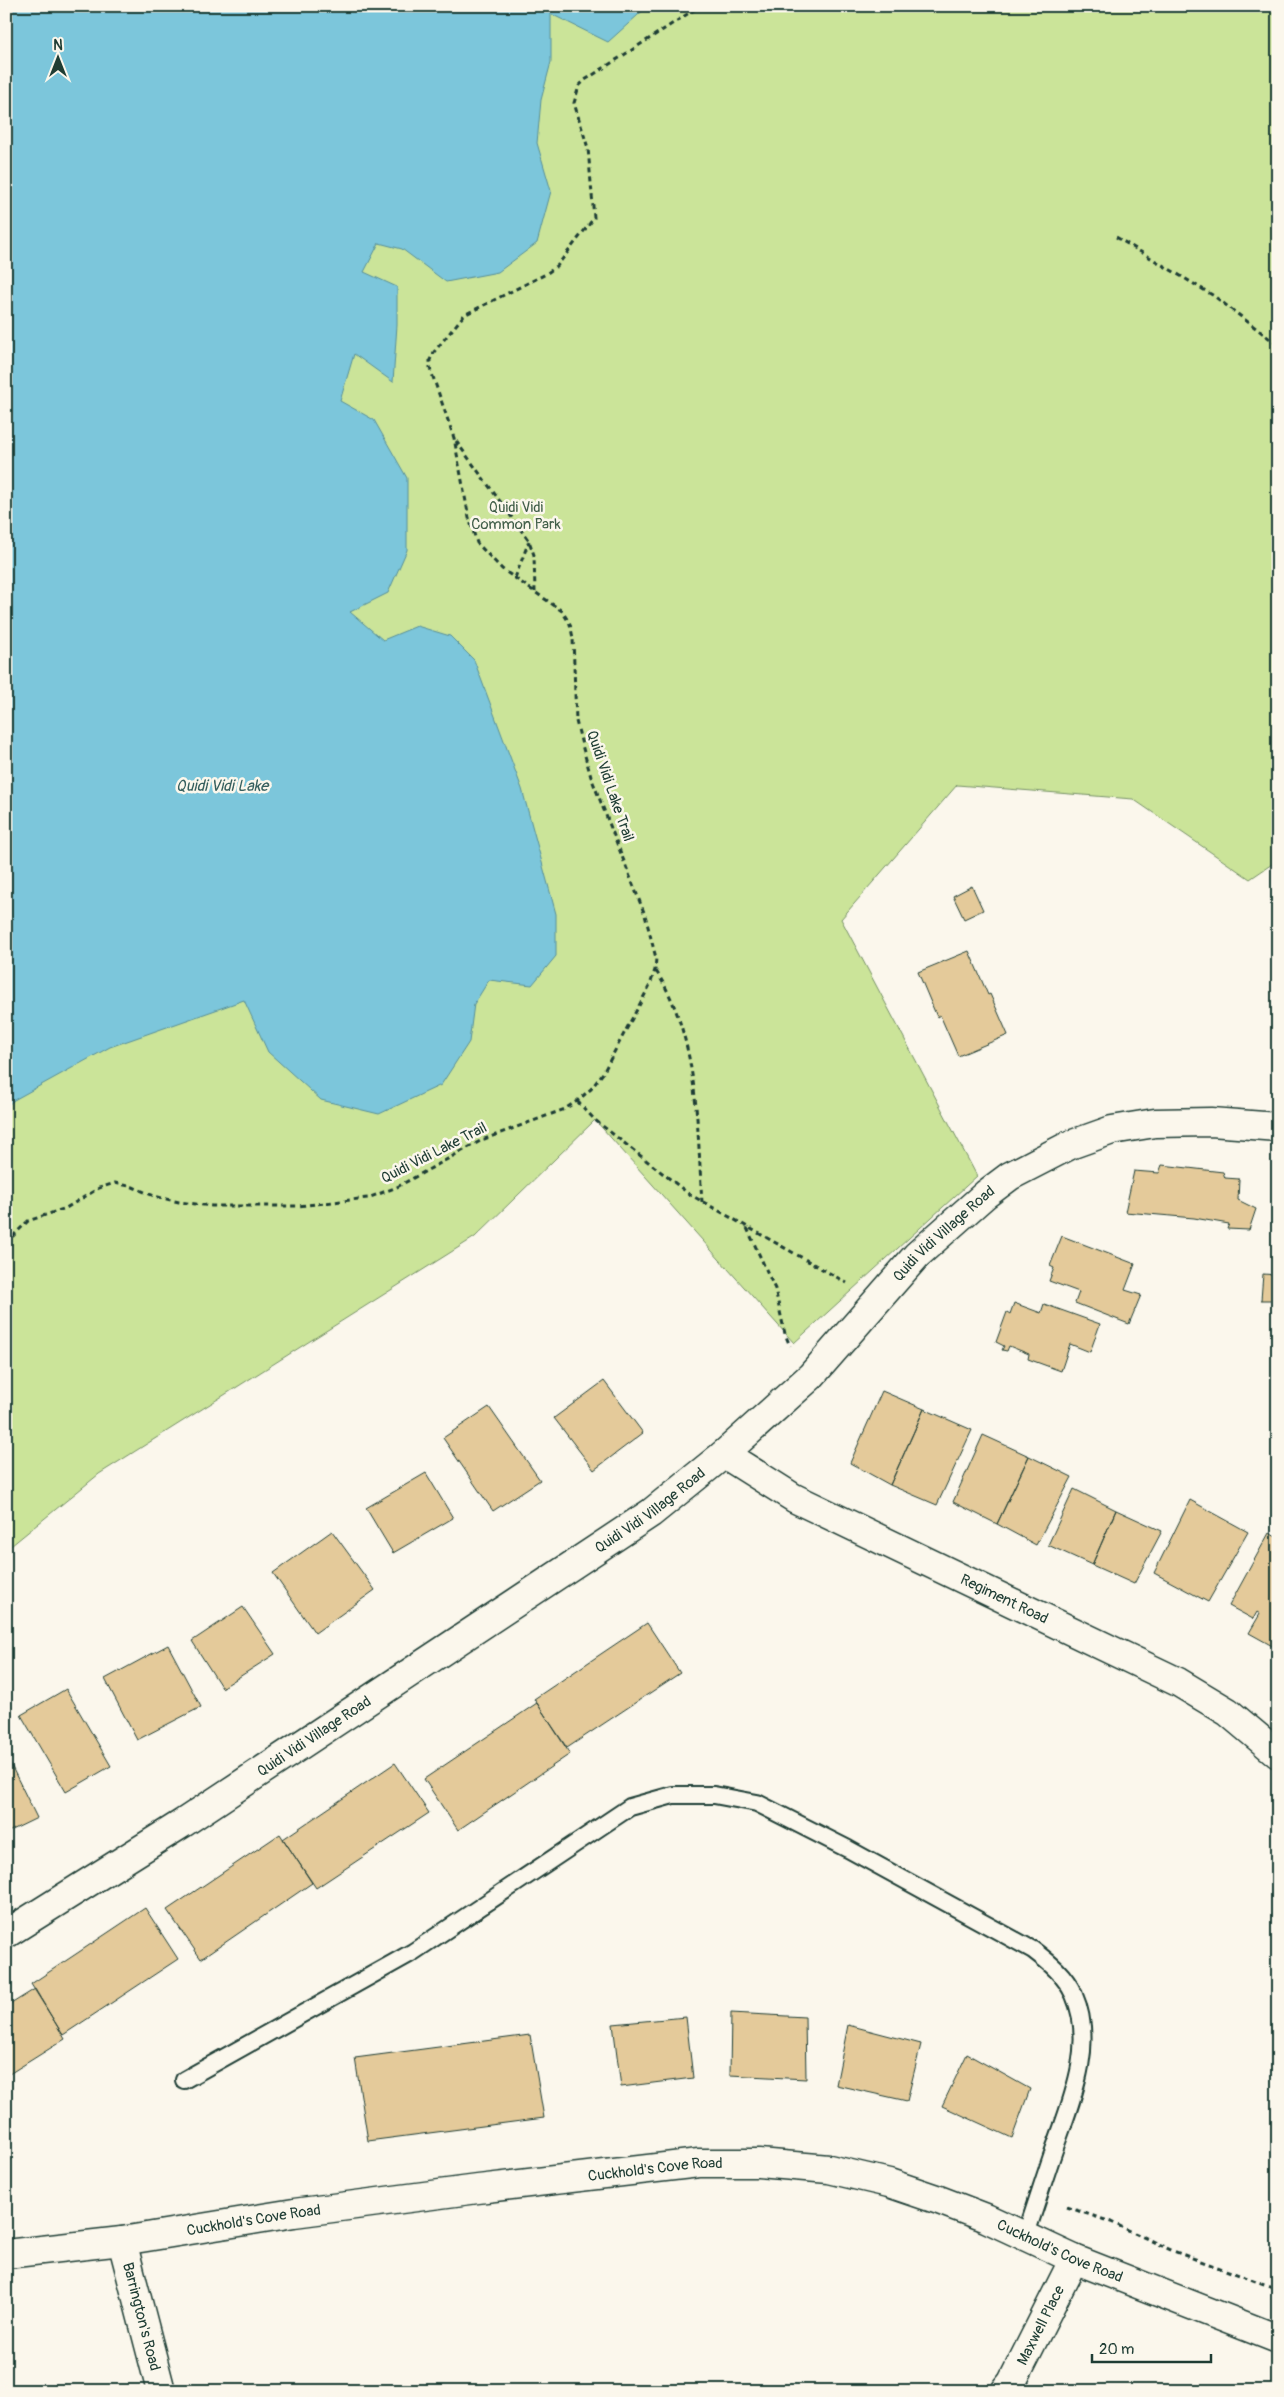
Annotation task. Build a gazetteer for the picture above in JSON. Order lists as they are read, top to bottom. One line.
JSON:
{"streets":{"street":["Quidi Vidi Village Road","Regiment Road","Cuckhold's Cove Road","Barrington's Road","Maxwell Place"],"path":["Quidi Vidi Lake Trail"]},"crossings":[["Quidi Vidi Village Road","Regiment Road"],["Cuckhold's Cove Road","Barrington's Road"],["Cuckhold's Cove Road","Maxwell Place"]],"water":["Quidi Vidi Lake"],"parks":["Quidi Vidi Common Park"],"scale_bar":"20 m","north":"top"}
